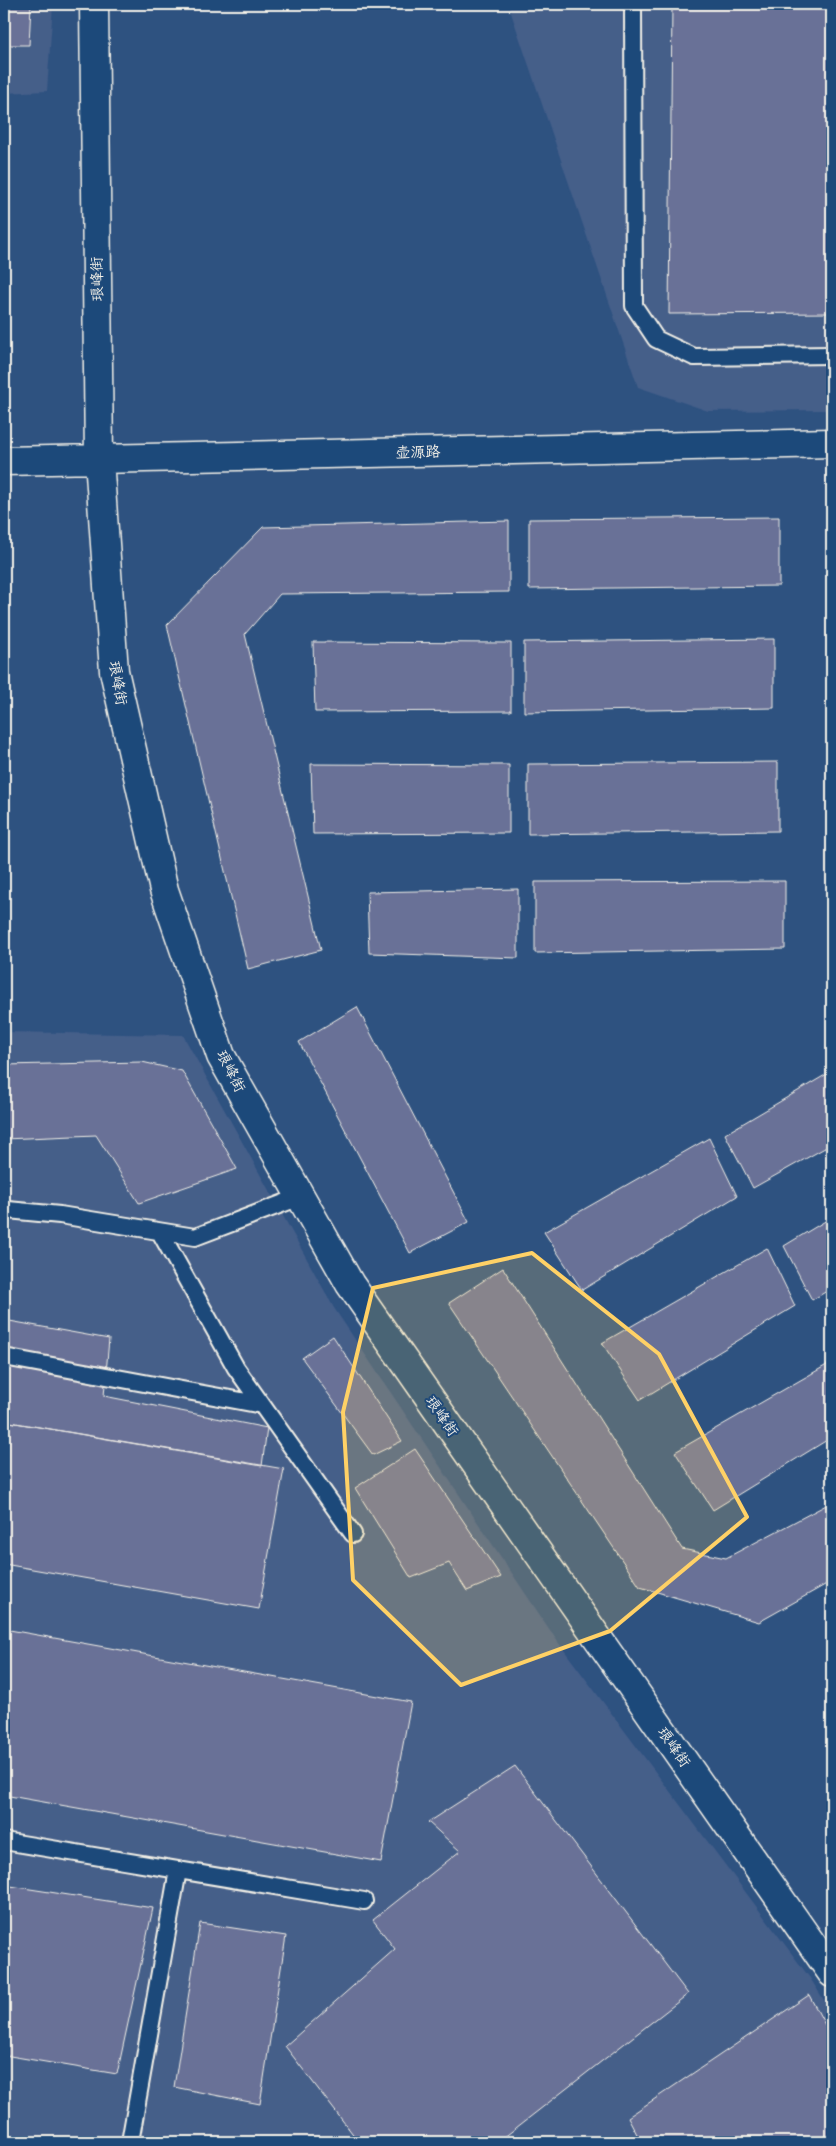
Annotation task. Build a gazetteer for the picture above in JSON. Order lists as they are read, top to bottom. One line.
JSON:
{"streets":{"street":["琅峰街","壶源路"]},"crossings":[["琅峰街","壶源路"]]}
